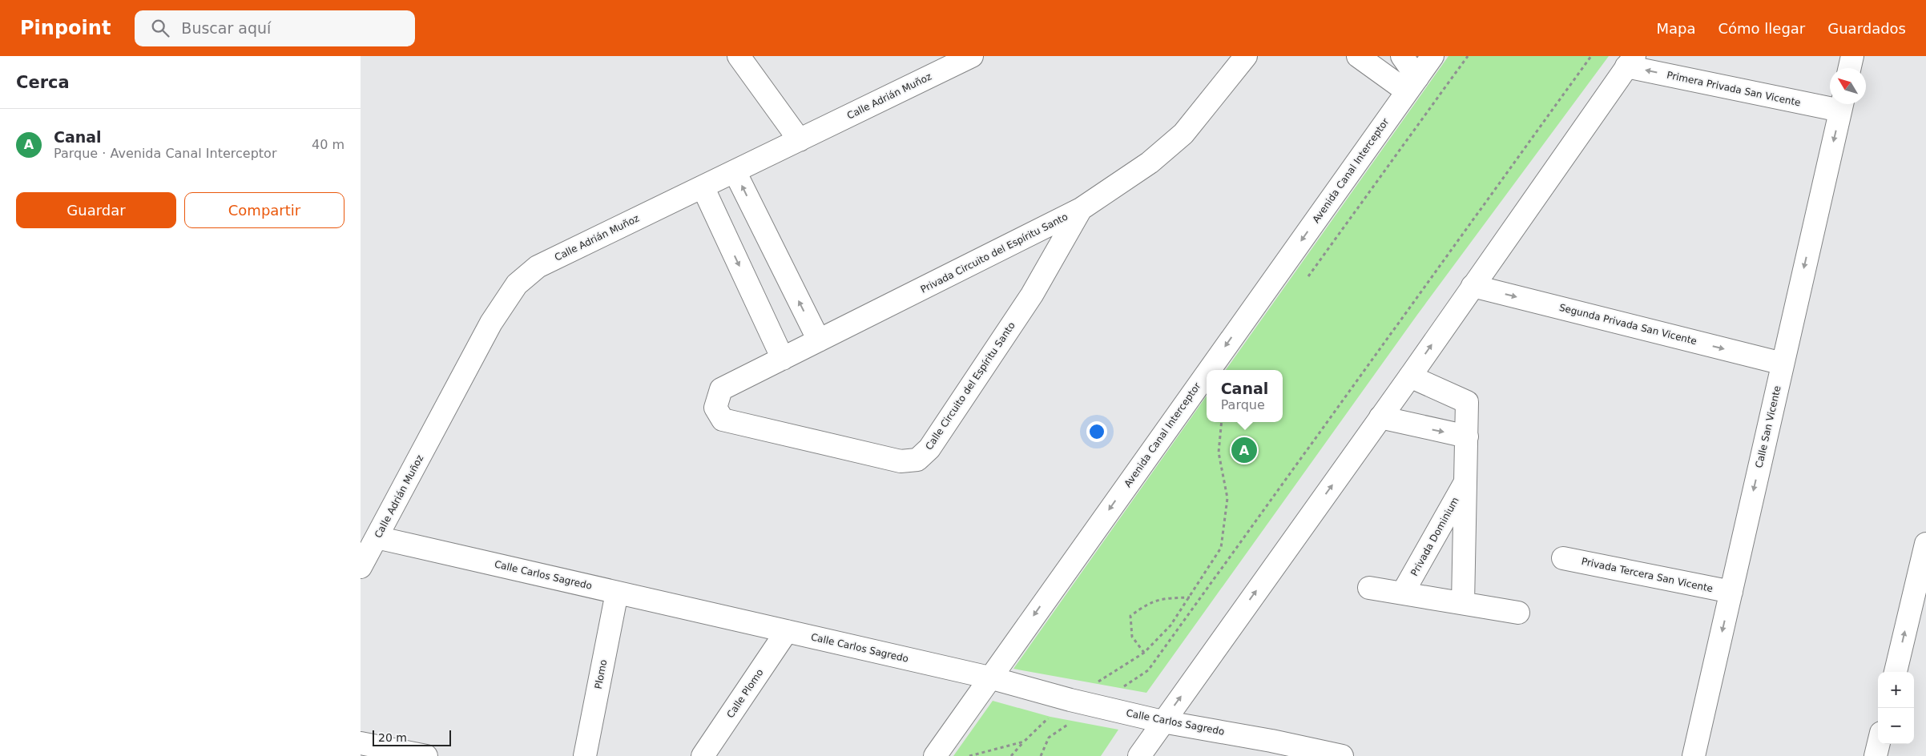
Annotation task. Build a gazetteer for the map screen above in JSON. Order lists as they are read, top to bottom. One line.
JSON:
{"streets":{"street":["Primera Privada San Vicente","Calle Adrián Muñoz","Avenida Canal Interceptor","Privada Circuito del Espíritu Santo","Segunda Privada San Vicente","Calle Circuito del Espíritu Santo","Calle San Vicente","Privada Dominium","Calle Carlos Sagredo","Privada Tercera San Vicente","Plomo","Calle Plomo"]},"crossings":[["Calle Adrián Muñoz","Calle Carlos Sagredo"],["Avenida Canal Interceptor","Calle Carlos Sagredo"],["Privada Circuito del Espíritu Santo","Calle Circuito del Espíritu Santo"],["Segunda Privada San Vicente","Calle San Vicente"],["Calle San Vicente","Privada Tercera San Vicente"],["Calle Carlos Sagredo","Plomo"],["Calle Carlos Sagredo","Calle Plomo"]],"one_way":["Primera Privada San Vicente","Segunda Privada San Vicente","Calle San Vicente"],"scale_bar":"20 m","north":"top left","page":{"header":"Pinpoint","search":"Buscar aquí","nav":["Mapa","Cómo llegar","Guardados"],"heading":"Cerca","list":[{"mark":"A","name":"Canal","note":"Parque · Avenida Canal Interceptor","value":"40 m"}],"buttons":["Guardar","Compartir"],"popup":["Canal","Parque"],"pins":"A","map_buttons":["+","−"],"scale":"20 m"}}
